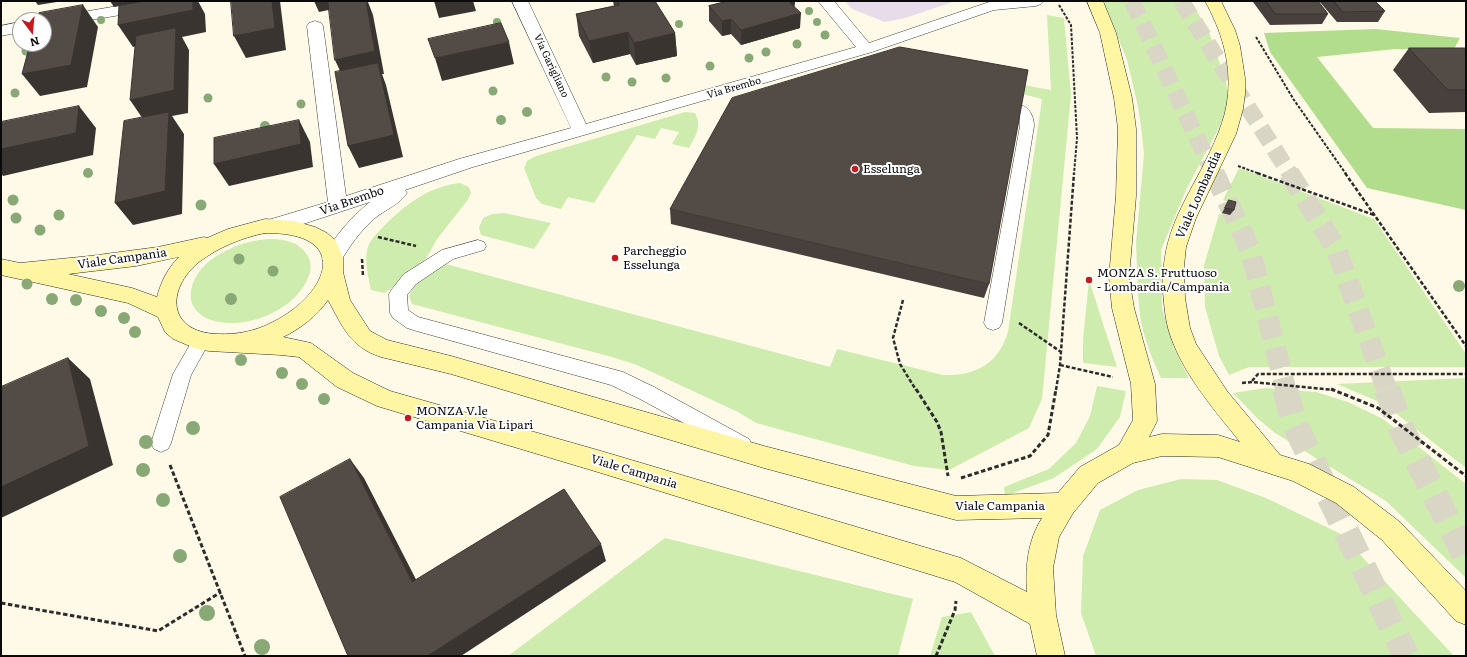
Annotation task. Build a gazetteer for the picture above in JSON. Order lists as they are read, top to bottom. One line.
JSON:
{"streets":{"street":["Via Garigliano","Via Brembo","Viale Lombardia","Viale Campania"]},"crossings":[["Via Garigliano","Via Brembo"],["Via Brembo","Viale Campania"]],"places":["Esselunga","Parcheggio Esselunga","MONZA S. Fruttuoso - Lombardia/Campania","MONZA V.le Campania Via Lipari"],"north":"bottom"}
